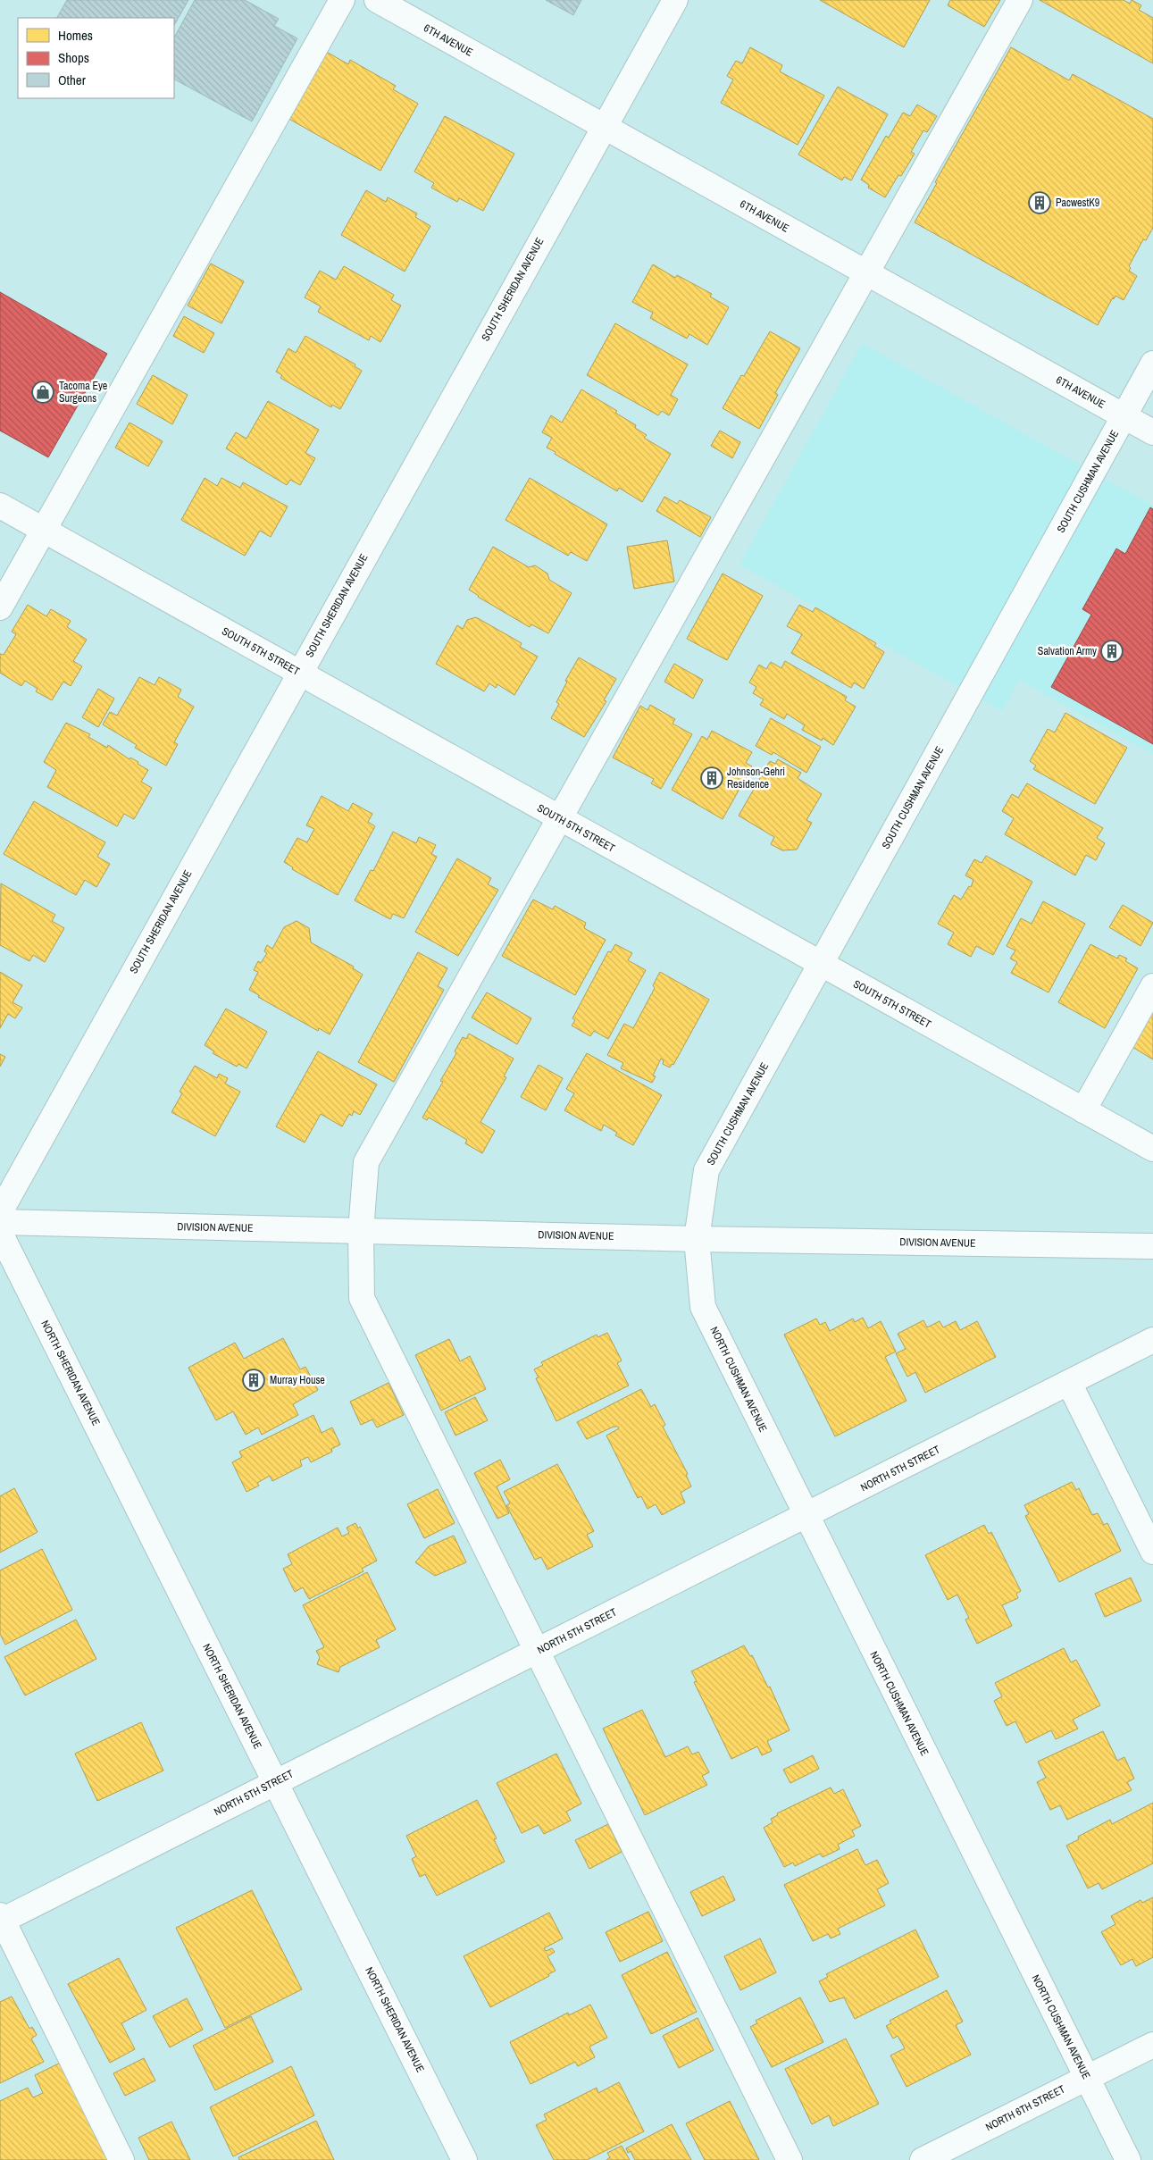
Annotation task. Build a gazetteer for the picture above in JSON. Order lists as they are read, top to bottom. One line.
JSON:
{"streets":{"street":["6TH AVENUE","SOUTH SHERIDAN AVENUE","SOUTH CUSHMAN AVENUE","SOUTH 5TH STREET","DIVISION AVENUE","NORTH SHERIDAN AVENUE","NORTH CUSHMAN AVENUE","NORTH 5TH STREET","NORTH 6TH STREET"]},"crossings":[["6TH AVENUE","SOUTH SHERIDAN AVENUE"],["6TH AVENUE","SOUTH CUSHMAN AVENUE"],["SOUTH SHERIDAN AVENUE","SOUTH 5TH STREET"],["SOUTH CUSHMAN AVENUE","SOUTH 5TH STREET"],["SOUTH CUSHMAN AVENUE","DIVISION AVENUE"],["SOUTH CUSHMAN AVENUE","NORTH CUSHMAN AVENUE"],["DIVISION AVENUE","NORTH CUSHMAN AVENUE"],["NORTH SHERIDAN AVENUE","NORTH 5TH STREET"],["NORTH CUSHMAN AVENUE","NORTH 5TH STREET"],["NORTH CUSHMAN AVENUE","NORTH 6TH STREET"]],"places":{"building":["PacwestK9","Salvation Army","Johnson-Gehri Residence","Murray House"],"shop":["Tacoma Eye Surgeons"]},"legend":["Homes","Shops","Other"]}
